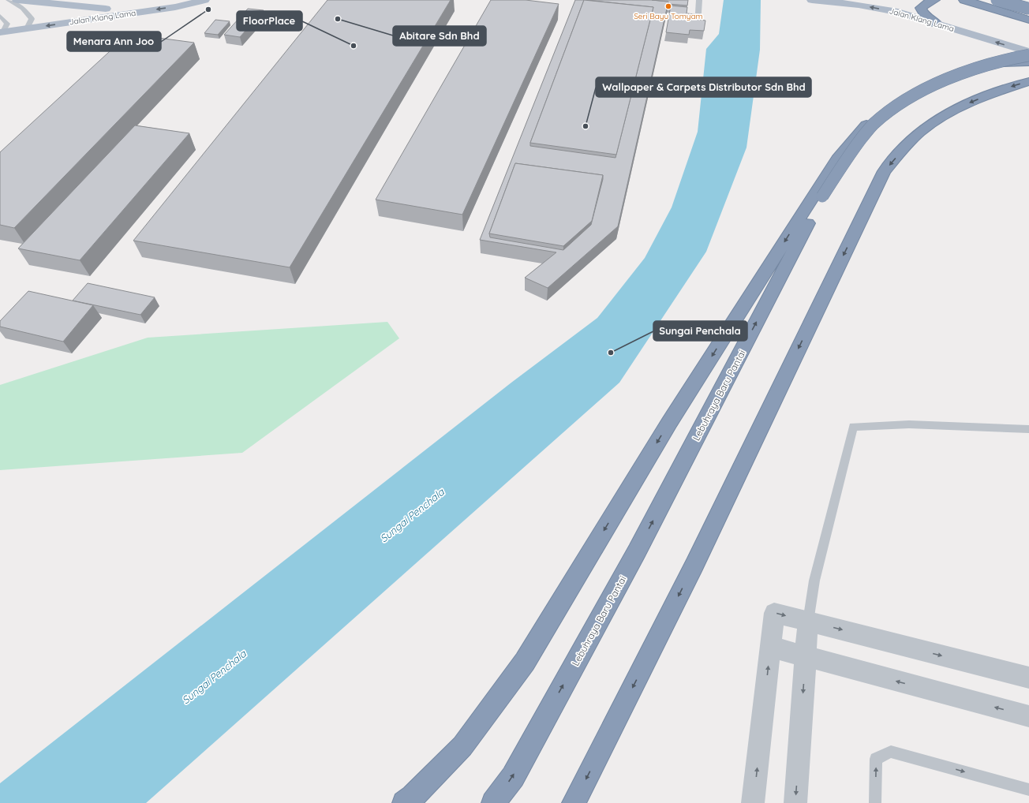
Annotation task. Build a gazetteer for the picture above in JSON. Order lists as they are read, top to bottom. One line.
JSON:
{"streets":{"highway":["Lebuhraya Baru Pantai"],"main road":["Jalan Klang Lama"]},"water":["Sungai Penchala"],"places":["Seri Bayu Tomyam","Menara Ann Joo","Abitare Sdn Bhd","FloorPlace","Wallpaper & Carpets Distributor Sdn Bhd","Sungai Penchala"]}
